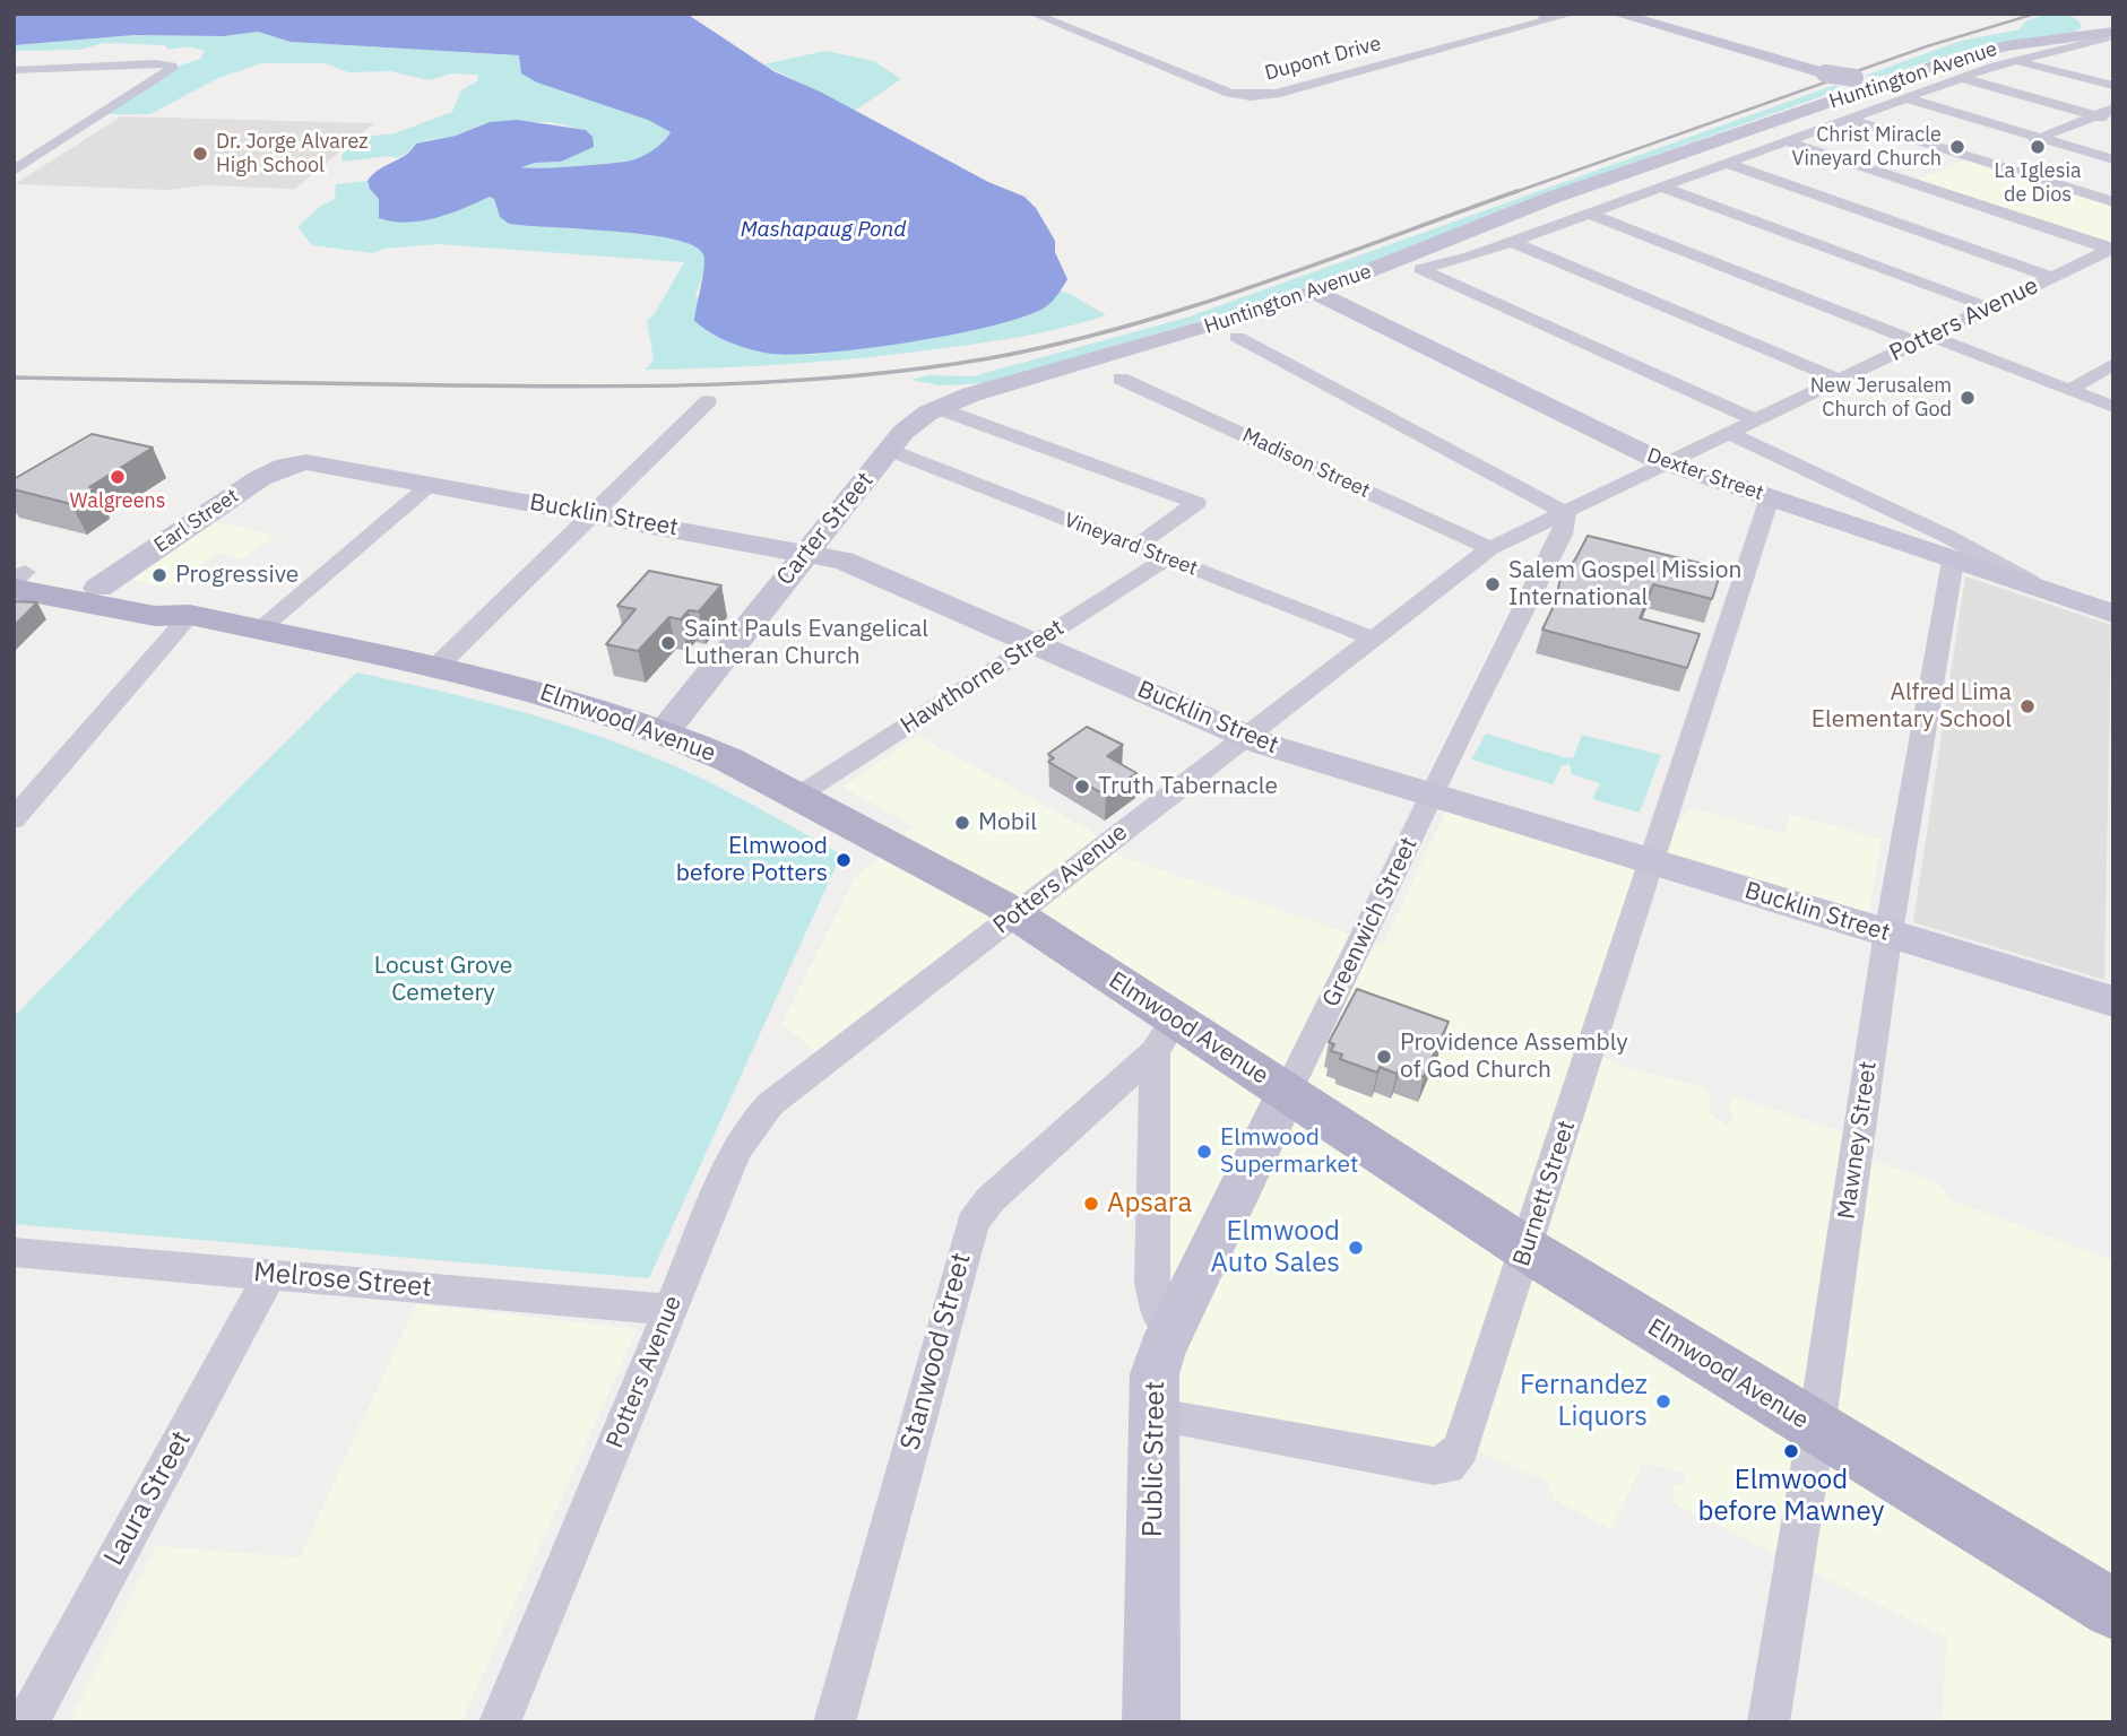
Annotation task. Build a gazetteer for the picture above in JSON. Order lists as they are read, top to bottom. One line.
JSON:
{"streets":{"main road":["Huntington Avenue","Dexter Street","Bucklin Street","Earl Street","Carter Street","Elmwood Avenue","Greenwich Street","Public Street"],"street":["Dupont Drive","Potters Avenue","Madison Street","Vineyard Street","Hawthorne Street","Mawney Street","Burnett Street","Melrose Street","Stanwood Street","Laura Street"]},"crossings":[["Huntington Avenue","Madison Street"],["Huntington Avenue","Dexter Street"],["Huntington Avenue","Carter Street"],["Potters Avenue","Madison Street"],["Potters Avenue","Dexter Street"],["Potters Avenue","Bucklin Street"],["Potters Avenue","Vineyard Street"],["Potters Avenue","Elmwood Avenue"],["Potters Avenue","Greenwich Street"],["Potters Avenue","Melrose Street"],["Dexter Street","Mawney Street"],["Dexter Street","Burnett Street"],["Bucklin Street","Earl Street"],["Bucklin Street","Carter Street"],["Bucklin Street","Hawthorne Street"],["Bucklin Street","Greenwich Street"],["Bucklin Street","Mawney Street"],["Bucklin Street","Burnett Street"],["Earl Street","Elmwood Avenue"],["Carter Street","Vineyard Street"],["Carter Street","Elmwood Avenue"],["Vineyard Street","Hawthorne Street"],["Hawthorne Street","Elmwood Avenue"],["Elmwood Avenue","Greenwich Street"],["Elmwood Avenue","Mawney Street"],["Elmwood Avenue","Burnett Street"],["Elmwood Avenue","Stanwood Street"],["Greenwich Street","Public Street"],["Burnett Street","Public Street"],["Melrose Street","Laura Street"]],"water":["Mashapaug Pond"],"parks":["Locust Grove Cemetery"],"places":["Christ Miracle Vineyard Church","La Iglesia de Dios","Dr. Jorge Alvarez High School","New Jerusalem Church of God","Walgreens","Progressive","Salem Gospel Mission International","Saint Pauls Evangelical Lutheran Church","Alfred Lima Elementary School","Truth Tabernacle","Mobil","Elmwood before Potters","Providence Assembly of God Church","Elmwood Supermarket","Apsara","Elmwood Auto Sales","Fernandez Liquors","Elmwood before Mawney"]}
